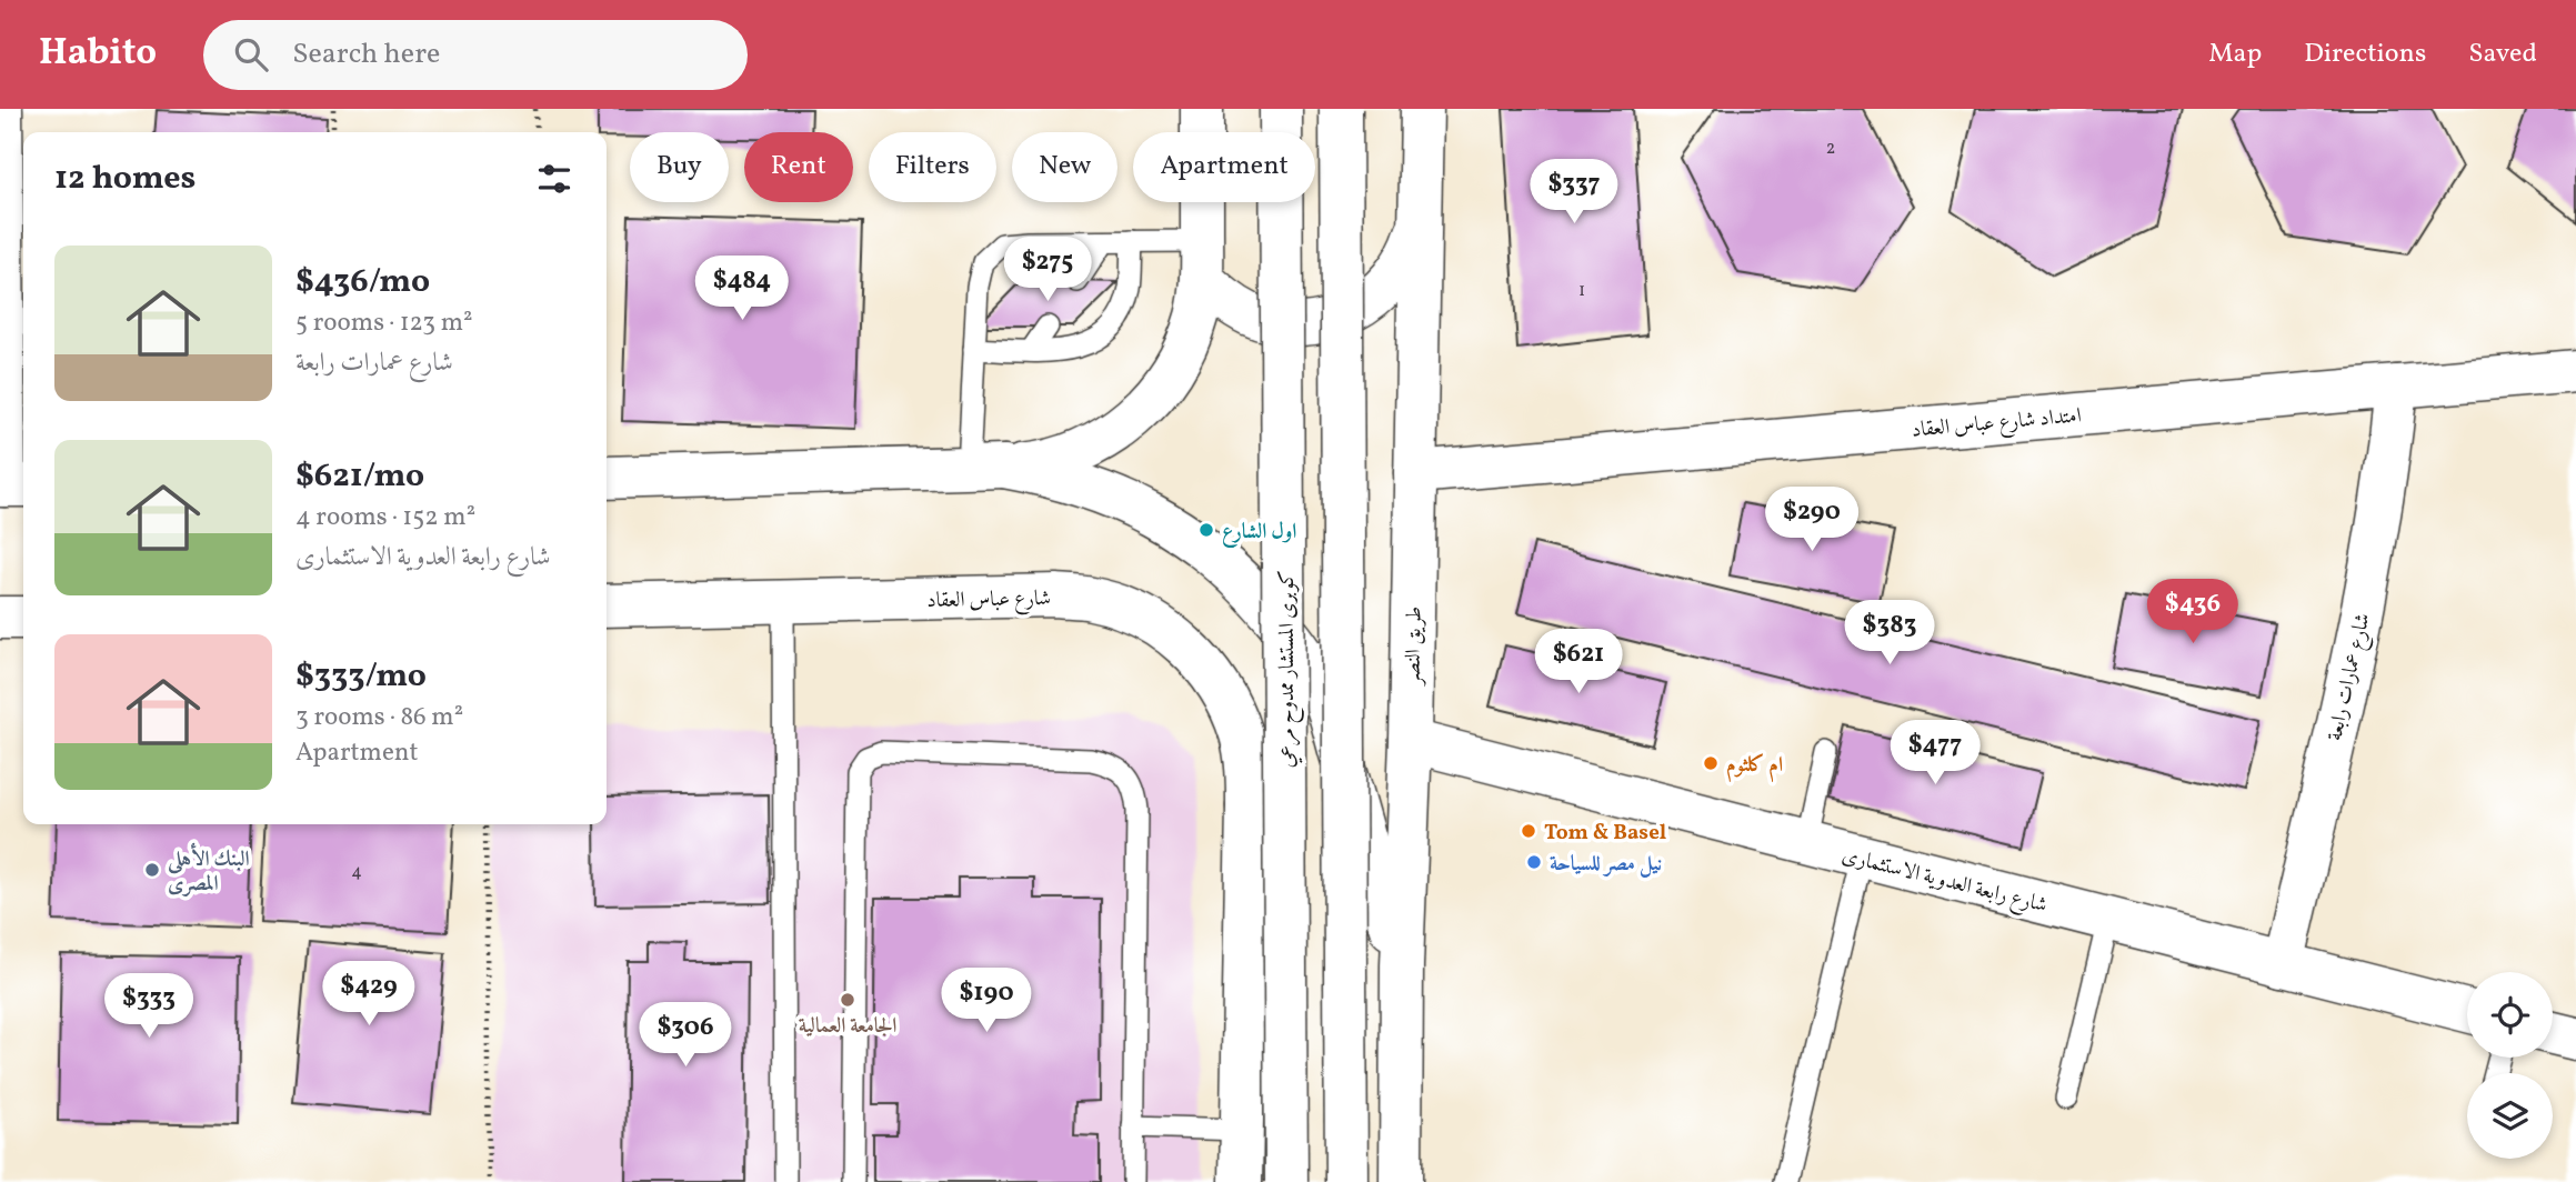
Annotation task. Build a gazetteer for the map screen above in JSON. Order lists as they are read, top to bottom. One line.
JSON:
{"streets":{"main road":["امتداد شارع عباس العقاد","شارع عباس العقاد","طريق النصر","كوبرى المستشار ممدوح مرعي","شارع عمارات رابعة","شارع رابعة العدوية الاستثمارى"]},"crossings":[["امتداد شارع عباس العقاد","طريق النصر"],["امتداد شارع عباس العقاد","شارع عمارات رابعة"],["طريق النصر","شارع رابعة العدوية الاستثمارى"],["شارع عمارات رابعة","شارع رابعة العدوية الاستثمارى"]],"places":["اول الشارع","ام كلثوم","Tom & Basel","نيل مصر للسياحة","البنك الأهلى المصرى","الجامعة العمالية"],"house_numbers":["2","1","4"],"page":{"header":"Habito","search":"Search here","nav":["Map","Directions","Saved"],"chip":["Buy","Rent","Filters","New","Apartment"],"heading":"12 homes","price":["$337","$275","$484","$290","$436","$383","$621","$477","$429","$190","$333","$306"],"list":[{"name":"$436/mo","note":"5 rooms · 123 m² · شارع عمارات رابعة"},{"name":"$621/mo","note":"4 rooms · 152 m² · شارع رابعة العدوية الاستثمارى"},{"name":"$333/mo","note":"3 rooms · 86 m² · Apartment"}]}}
